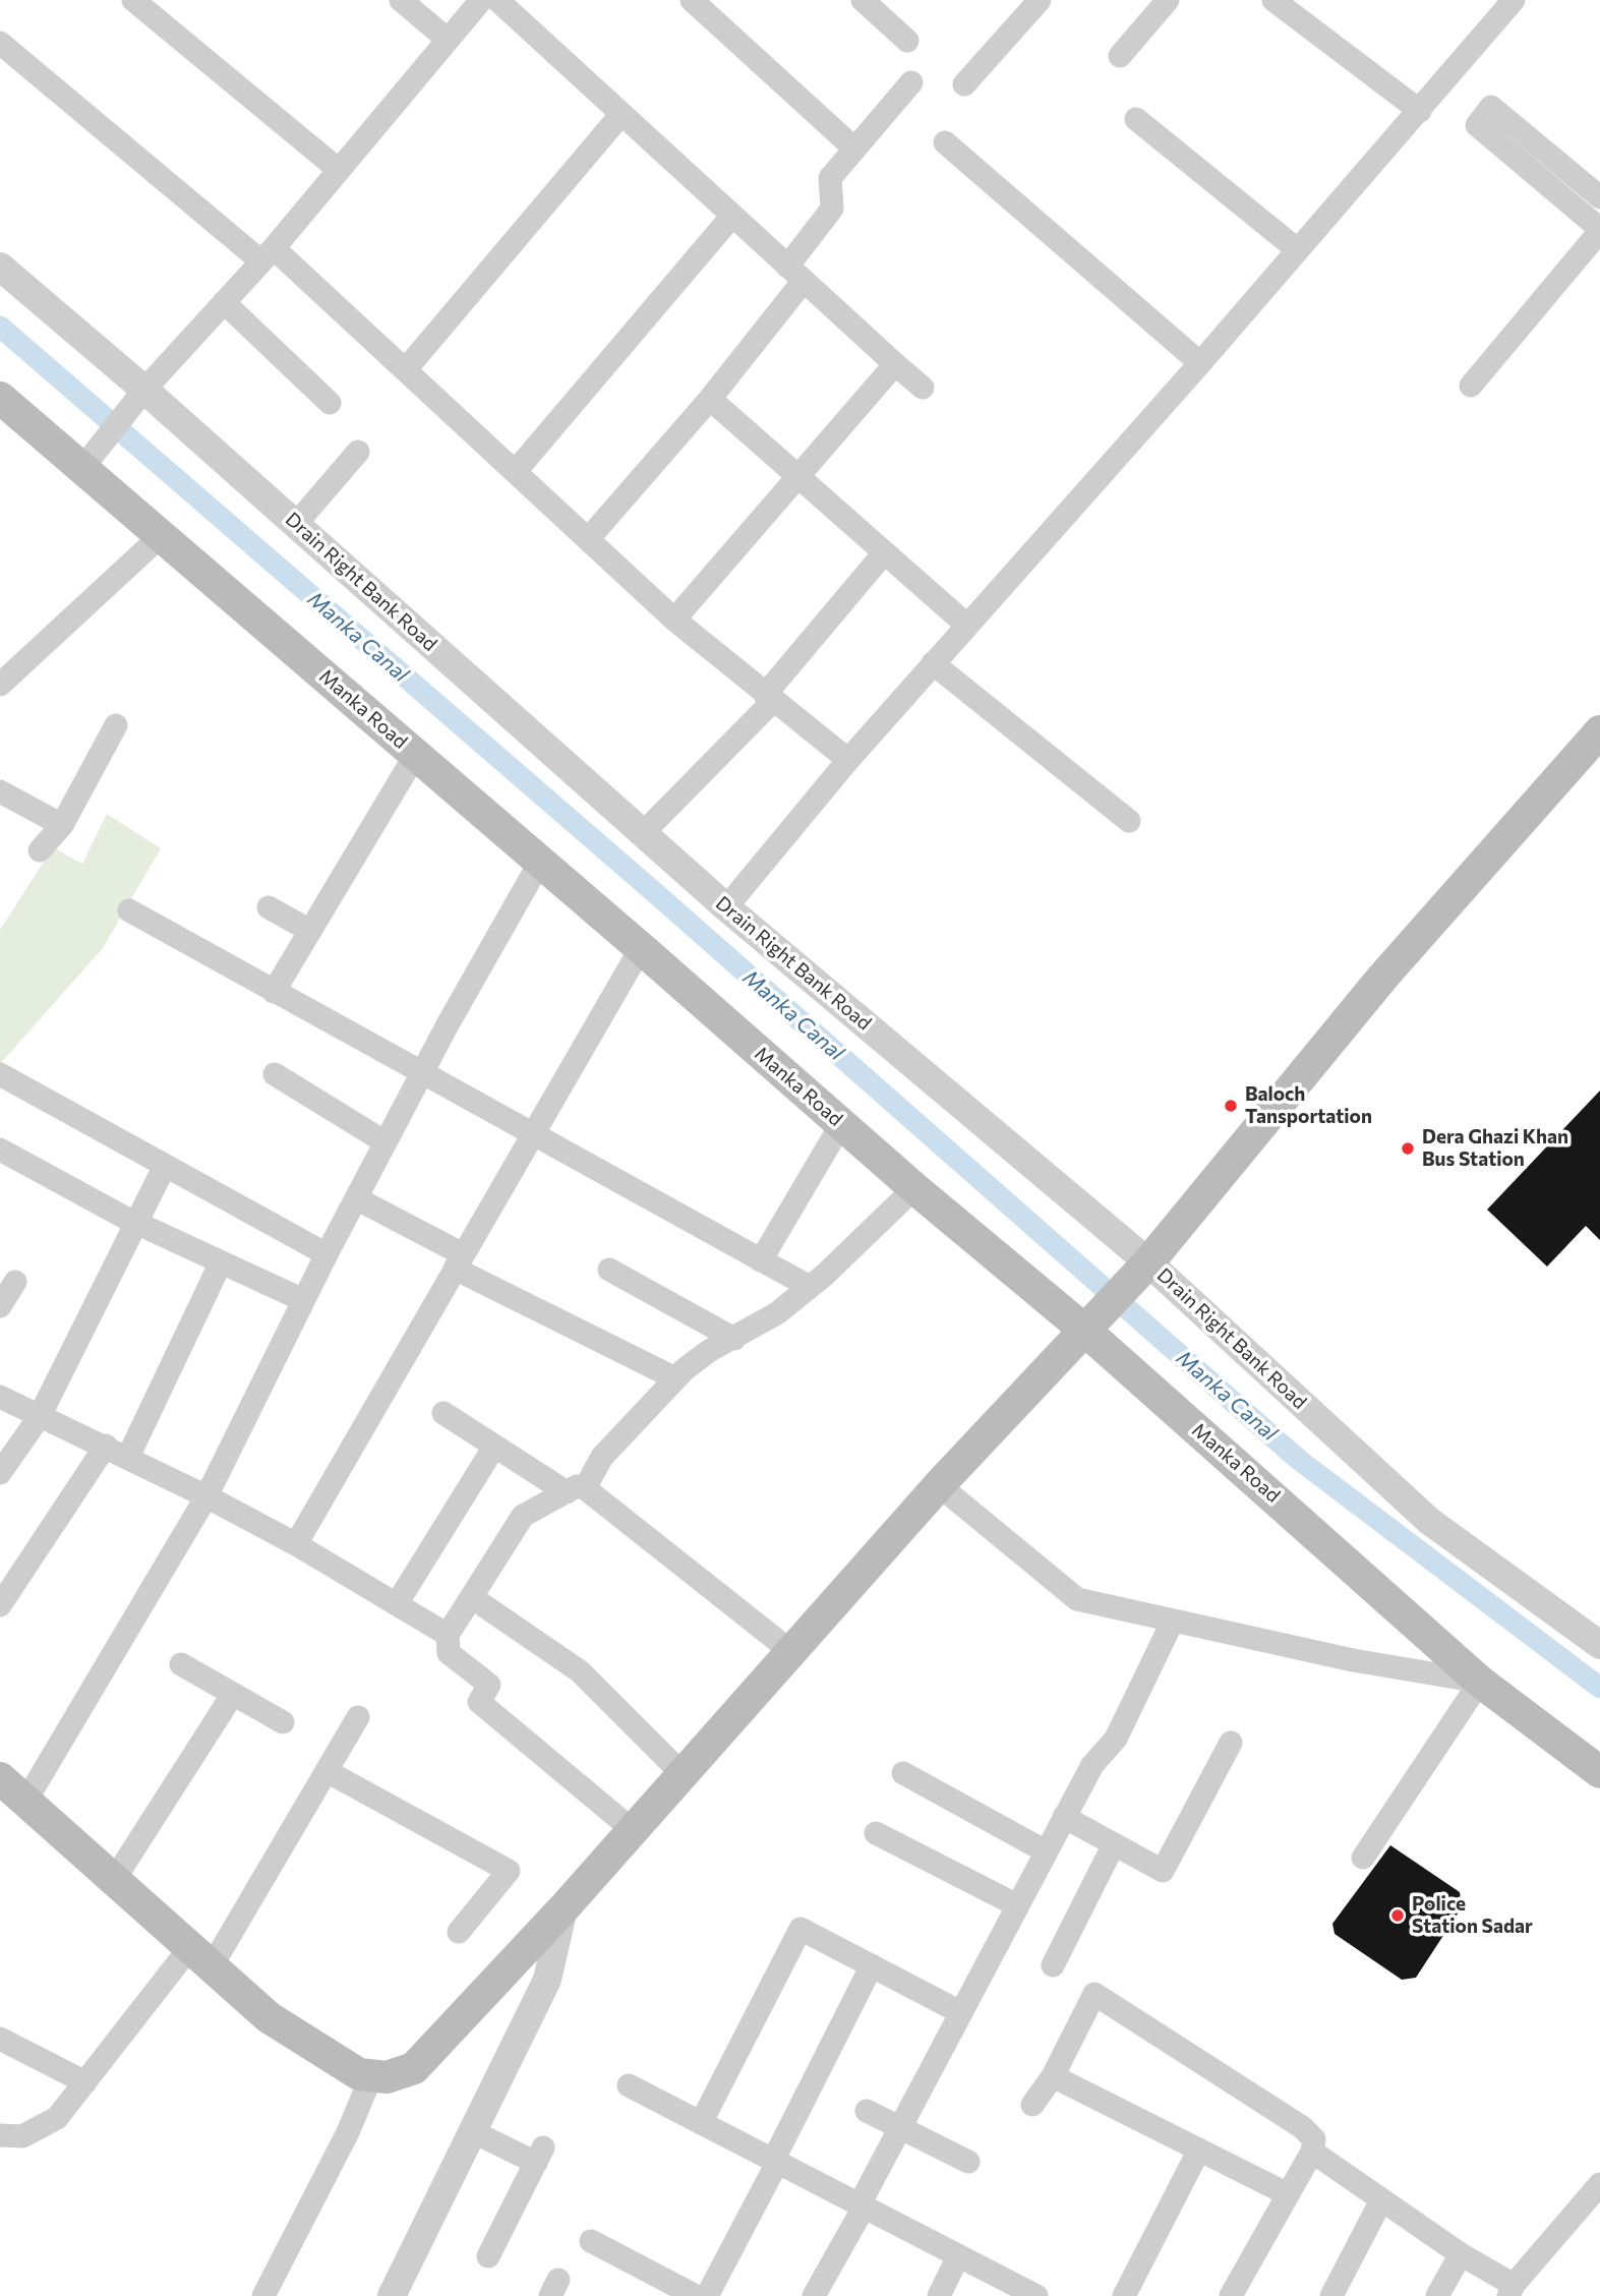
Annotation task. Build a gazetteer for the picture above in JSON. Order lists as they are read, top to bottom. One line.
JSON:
{"streets":{"main road":["Manka Road"],"street":["Drain Right Bank Road"]},"water":["Manka Canal"],"places":["Baloch Tansportation","Dera Ghazi Khan Bus Station","Police Station Sadar"]}
